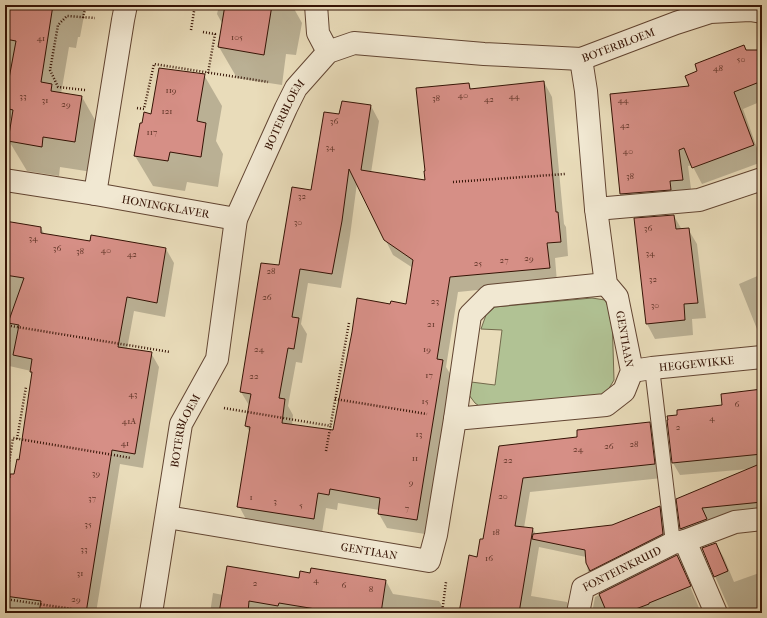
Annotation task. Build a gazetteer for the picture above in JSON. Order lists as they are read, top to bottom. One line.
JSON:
{"streets":{"street":["BOTERBLOEM","HONINGKLAVER","GENTIAAN","HEGGEWIKKE","FONTEINKRUID"]},"crossings":[["BOTERBLOEM","HONINGKLAVER"],["BOTERBLOEM","GENTIAAN"],["GENTIAAN","HEGGEWIKKE"]],"house_numbers":["105","41","50","48","119","40","33","44","38","42","31","44","29","121","36","42","117","34","40","38","32","30","36","34","36","40","38","34","42","29","27","25","28","32","26","23","30","21","24","19","17","22","43","15","6","4","41A","2","13","41","28","26","24","11","22","39","9","20","1","37","3","5","7","35","18","33","16","31","4","2","6","8","29"]}
